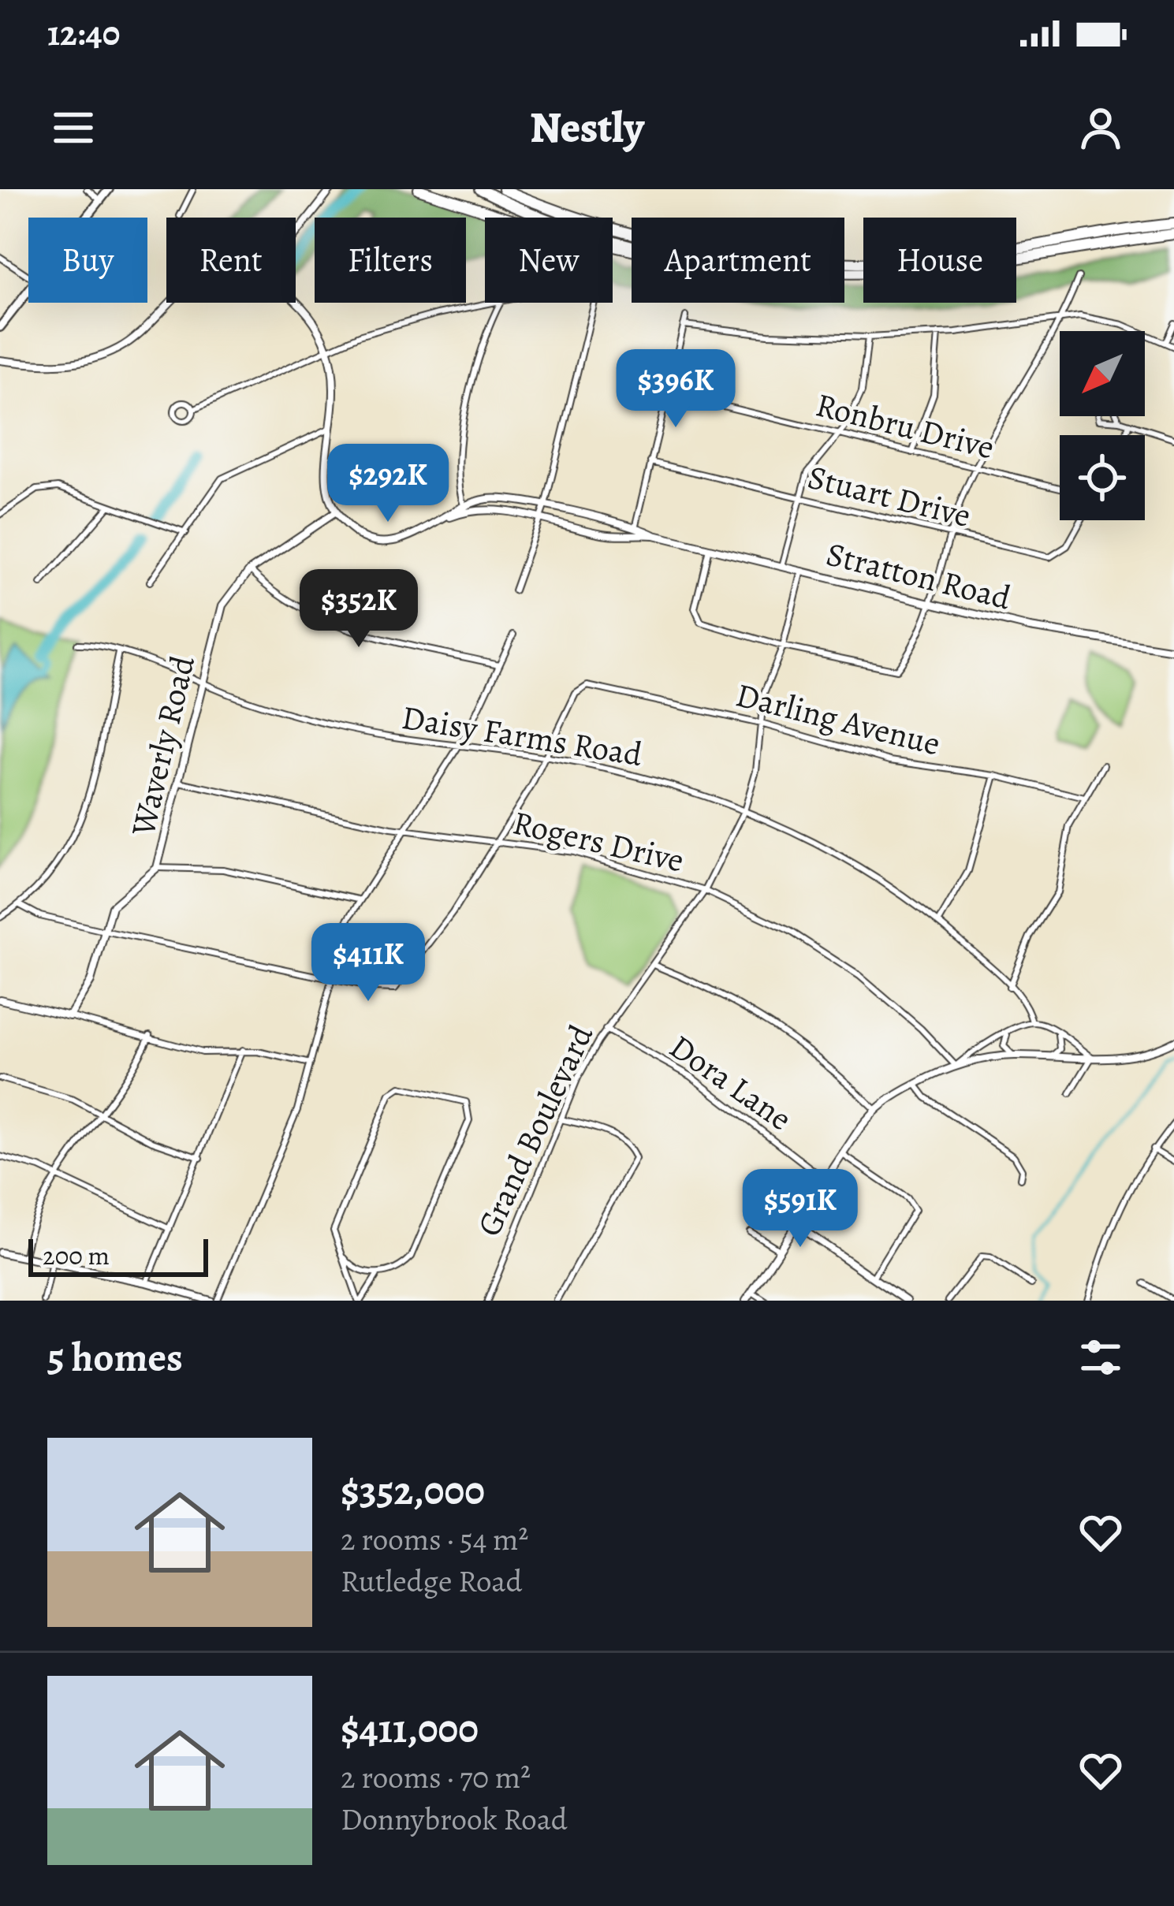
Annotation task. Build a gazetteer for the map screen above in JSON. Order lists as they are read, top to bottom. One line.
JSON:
{"streets":{"street":["Ronbru Drive","Stuart Drive","Stratton Road","Darling Avenue","Daisy Farms Road","Waverly Road","Rogers Drive","Dora Lane","Grand Boulevard"]},"crossings":[["Stratton Road","Waverly Road"],["Stratton Road","Grand Boulevard"],["Darling Avenue","Daisy Farms Road"],["Darling Avenue","Grand Boulevard"],["Daisy Farms Road","Waverly Road"],["Daisy Farms Road","Grand Boulevard"],["Waverly Road","Rogers Drive"],["Rogers Drive","Grand Boulevard"],["Dora Lane","Grand Boulevard"]],"scale_bar":"200 m","north":"bottom left","page":{"status":"12:40","header":"Nestly","chip":["Buy","Rent","Filters","New","Apartment","House"],"price":["$396K","$292K","$352K","$411K","$591K"],"scale":"200 m","heading":"5 homes","list":[{"name":"$352,000","note":"2 rooms · 54 m² · Rutledge Road"},{"name":"$411,000","note":"2 rooms · 70 m² · Donnybrook Road"}]}}
